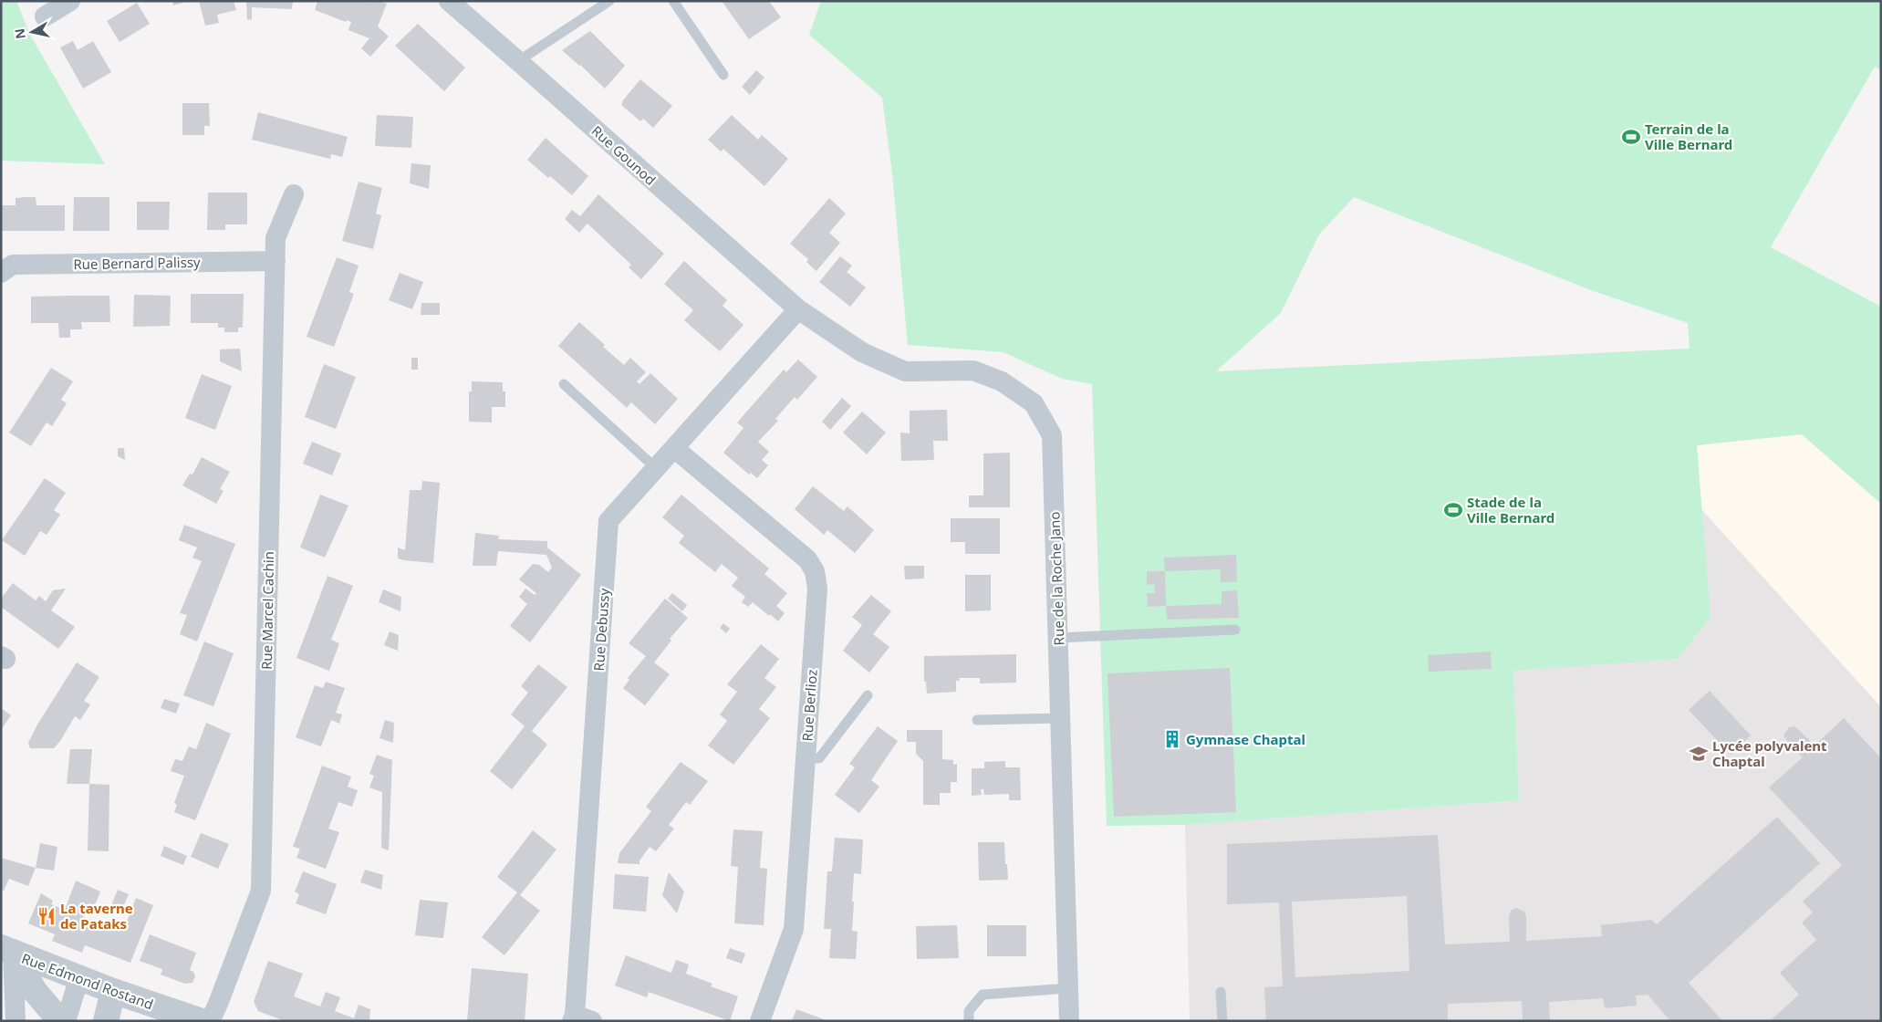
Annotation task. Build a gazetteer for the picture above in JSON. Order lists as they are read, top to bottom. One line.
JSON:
{"streets":{"street":["Rue Gounod","Rue Bernard Palissy","Rue de la Roche Jano","Rue Marcel Cachin","Rue Debussy","Rue Berlioz","Rue Edmond Rostand"]},"crossings":[["Rue Gounod","Rue de la Roche Jano"],["Rue Gounod","Rue Debussy"],["Rue Bernard Palissy","Rue Marcel Cachin"],["Rue de la Roche Jano","Rue Debussy"],["Rue Debussy","Rue Berlioz"]],"places":{"sports":["Terrain de la Ville Bernard","Stade de la Ville Bernard"],"building":["Gymnase Chaptal"],"school or university":["Lycée polyvalent Chaptal"],"restaurant":["La taverne de Pataks"]},"north":"left"}
